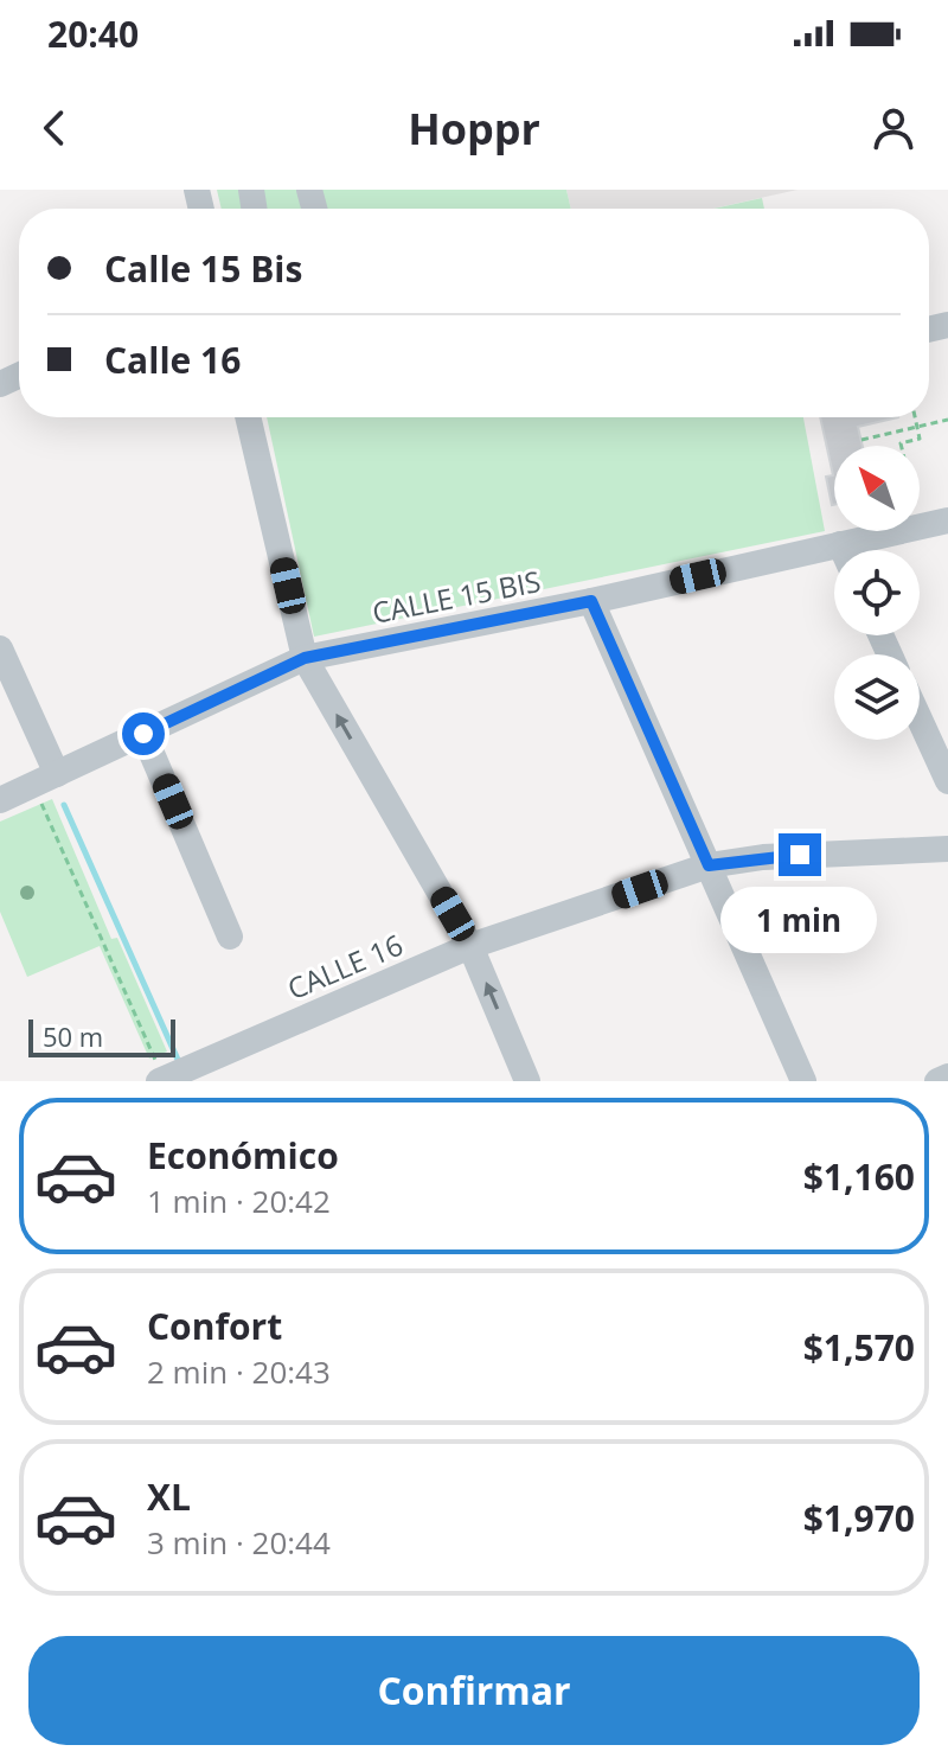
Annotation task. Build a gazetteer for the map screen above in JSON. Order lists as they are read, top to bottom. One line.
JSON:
{"streets":{"street":["CALLE 15 BIS","CALLE 16"]},"scale_bar":"50 m","north":"top left","page":{"status":"20:40","header":"Hoppr","banner":["Calle 15 Bis","Calle 16"],"bubble":"1 min","scale":"50 m","list":[{"name":"Económico","note":"1 min · 20:42","value":"$1,160"},{"name":"Confort","note":"2 min · 20:43","value":"$1,570"},{"name":"XL","note":"3 min · 20:44","value":"$1,970"}],"buttons":"Confirmar"}}
